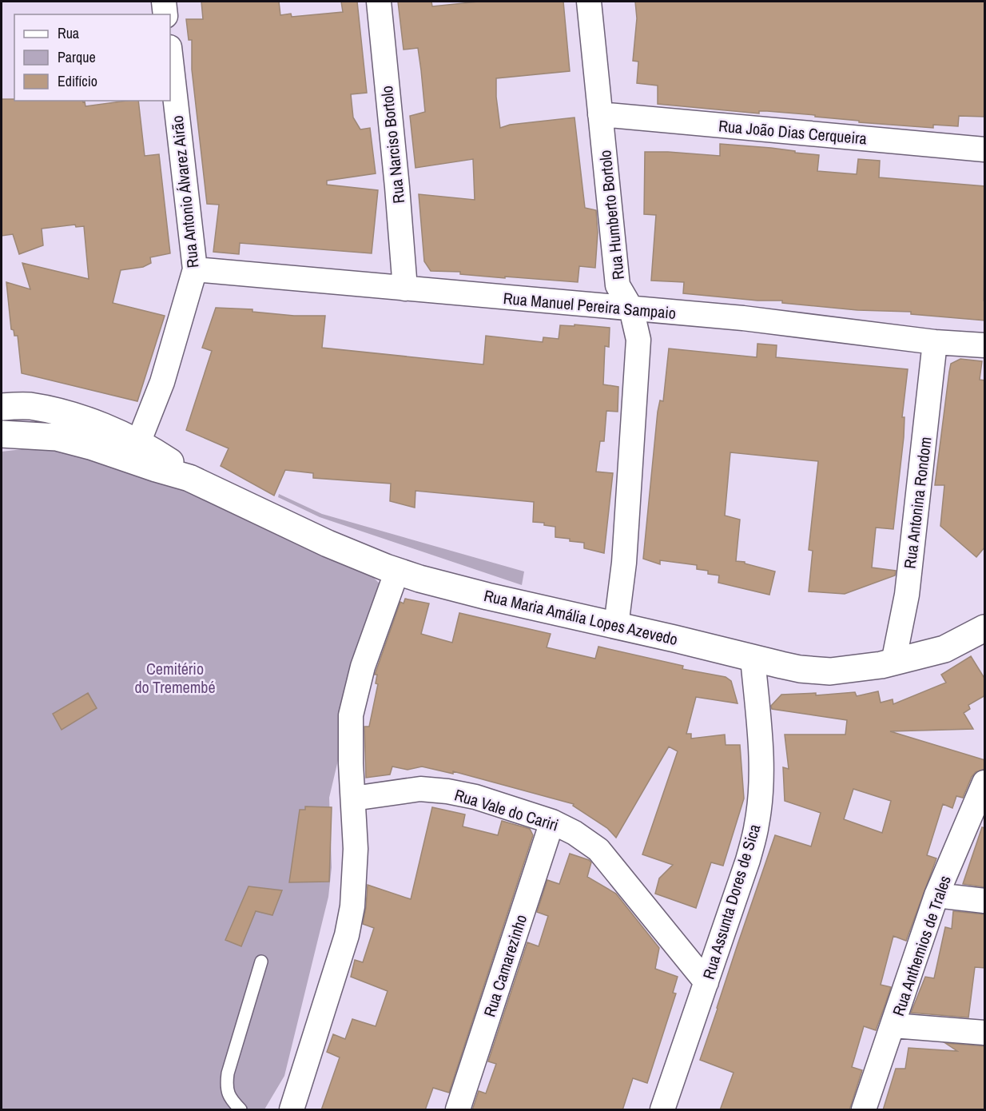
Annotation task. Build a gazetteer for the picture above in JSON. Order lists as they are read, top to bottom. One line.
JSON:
{"streets":{"main road":["Rua Maria Amália Lopes Azevedo"],"street":["Rua João Dias Cerqueira","Rua Narciso Bortolo","Rua Antonio Álvarez Airão","Rua Humberto Bortolo","Rua Manuel Pereira Sampaio","Rua Antonina Rondom","Rua Vale do Cariri","Rua Assunta Dores de Sica","Rua Anthemios de Trales","Rua Camarezinho"]},"crossings":[["Rua João Dias Cerqueira","Rua Humberto Bortolo"],["Rua Narciso Bortolo","Rua Manuel Pereira Sampaio"],["Rua Antonio Álvarez Airão","Rua Manuel Pereira Sampaio"],["Rua Antonio Álvarez Airão","Rua Maria Amália Lopes Azevedo"],["Rua Humberto Bortolo","Rua Manuel Pereira Sampaio"],["Rua Humberto Bortolo","Rua Maria Amália Lopes Azevedo"],["Rua Manuel Pereira Sampaio","Rua Antonina Rondom"],["Rua Antonina Rondom","Rua Maria Amália Lopes Azevedo"],["Rua Maria Amália Lopes Azevedo","Rua Assunta Dores de Sica"],["Rua Vale do Cariri","Rua Assunta Dores de Sica"],["Rua Vale do Cariri","Rua Camarezinho"]],"parks":["Cemitério do Tremembé"],"legend":["Rua","Parque","Edifício"]}
